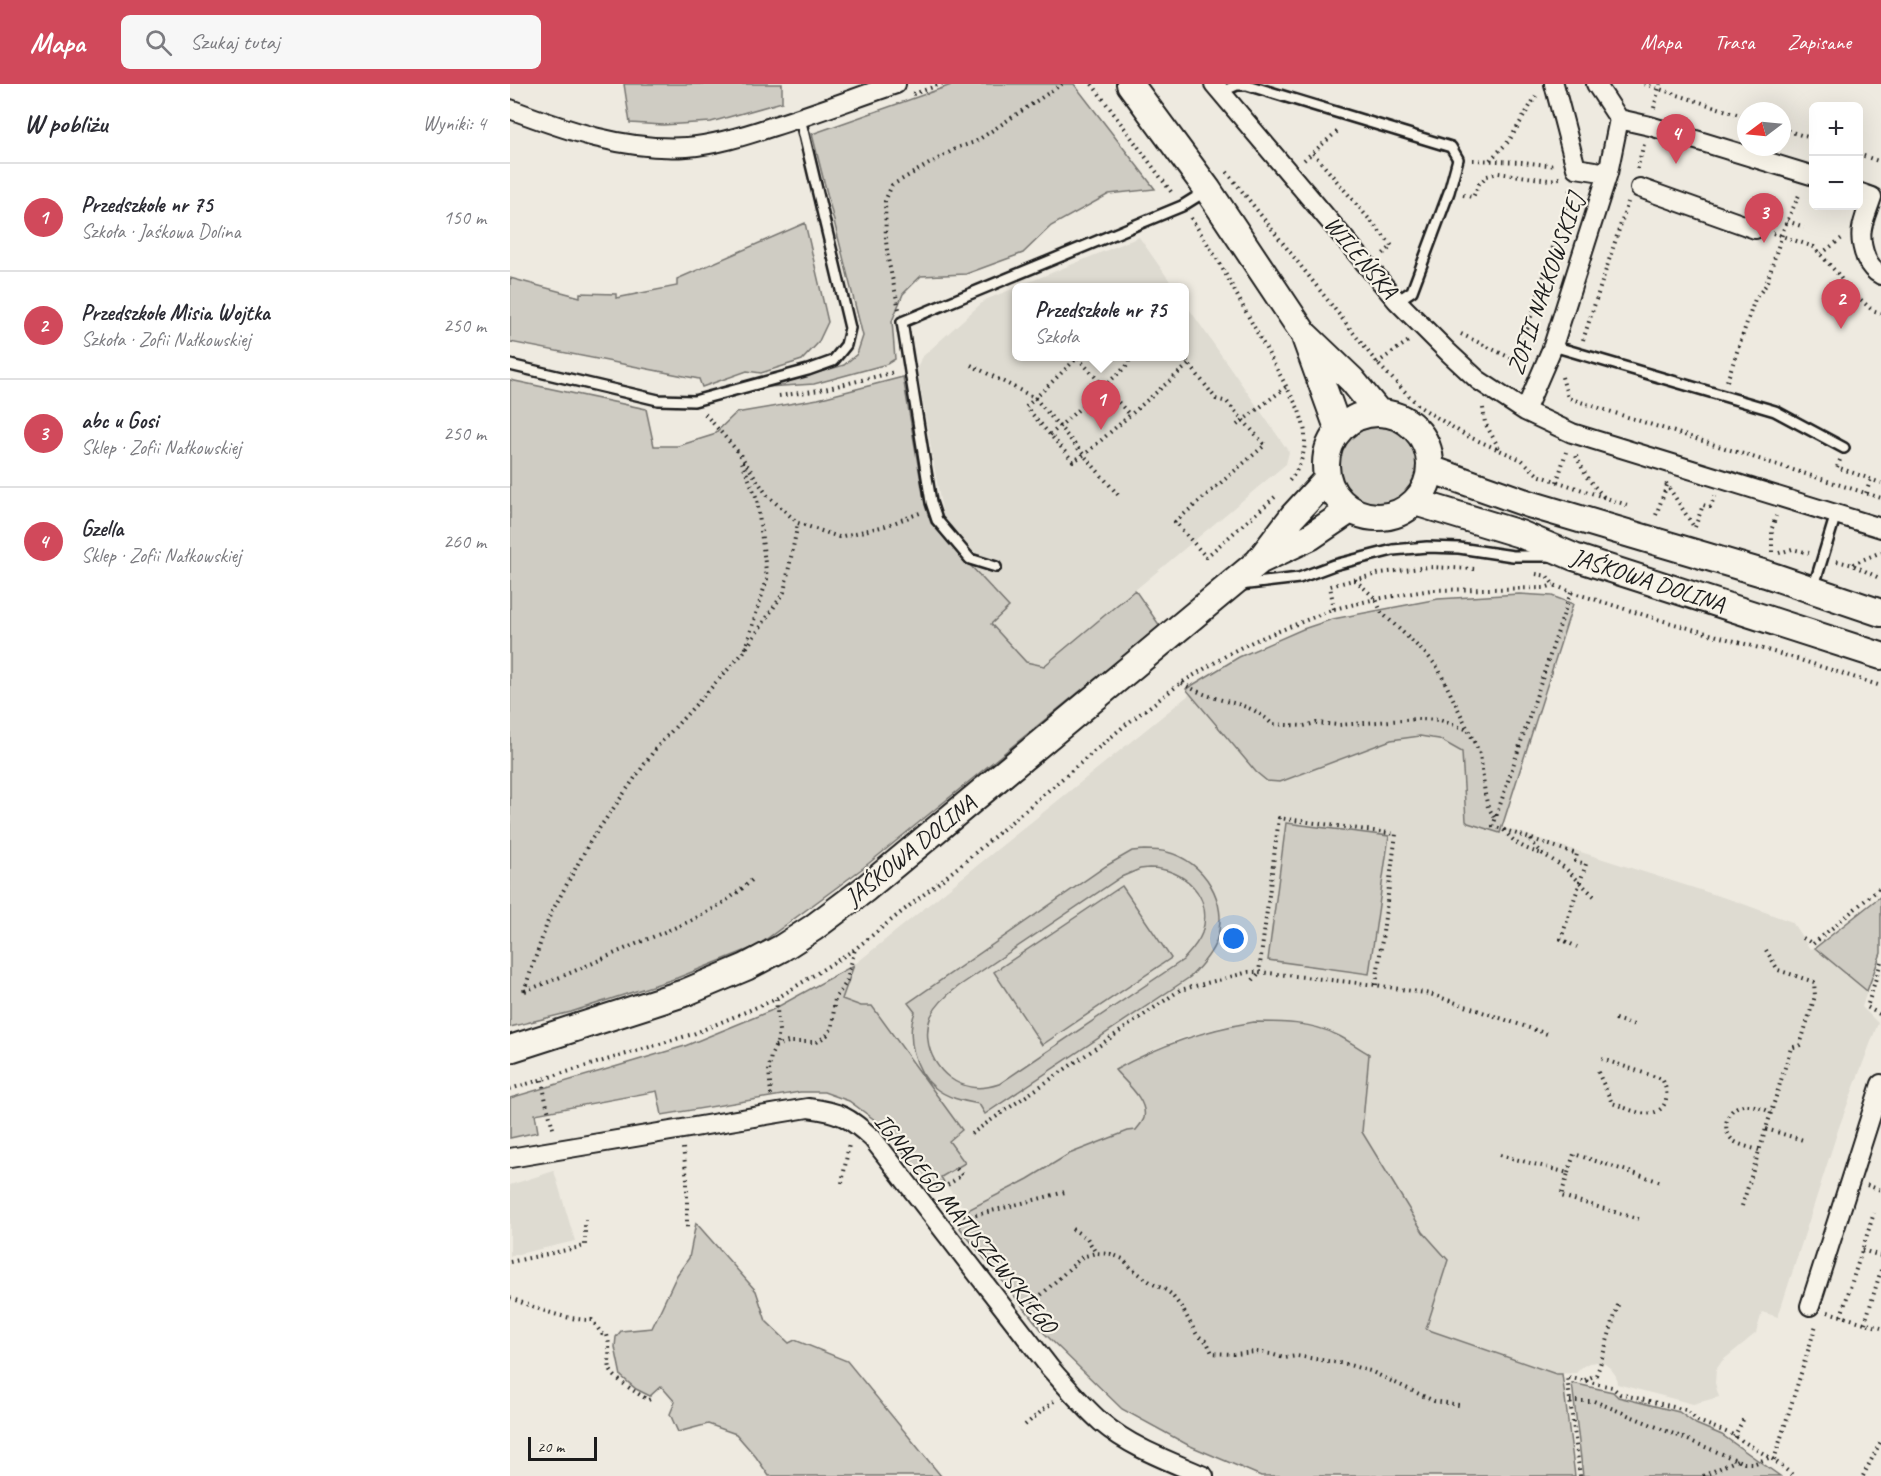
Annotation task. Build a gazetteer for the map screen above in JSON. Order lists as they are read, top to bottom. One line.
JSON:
{"streets":{"street":["WILEŃSKA","ZOFII NAŁKOWSKIEJ","JAŚKOWA DOLINA","IGNACEGO MATUSZEWSKIEGO"]},"crossings":[["WILEŃSKA","ZOFII NAŁKOWSKIEJ"]],"scale_bar":"20 m","north":"left","page":{"header":"Mapa","search":"Szukaj tutaj","nav":["Mapa","Trasa","Zapisane"],"heading":["W pobliżu","Wyniki: 4"],"map_buttons":["+","−"],"pins":["4","3","2","1"],"list":[{"mark":"1","name":"Przedszkole nr 75","note":"Szkoła · Jaśkowa Dolina","value":"150 m"},{"mark":"2","name":"Przedszkole Misia Wojtka","note":"Szkoła · Zofii Nałkowskiej","value":"250 m"},{"mark":"3","name":"abc u Gosi","note":"Sklep · Zofii Nałkowskiej","value":"250 m"},{"mark":"4","name":"Gzella","note":"Sklep · Zofii Nałkowskiej","value":"260 m"}],"popup":["Przedszkole nr 75","Szkoła"],"scale":"20 m"}}
